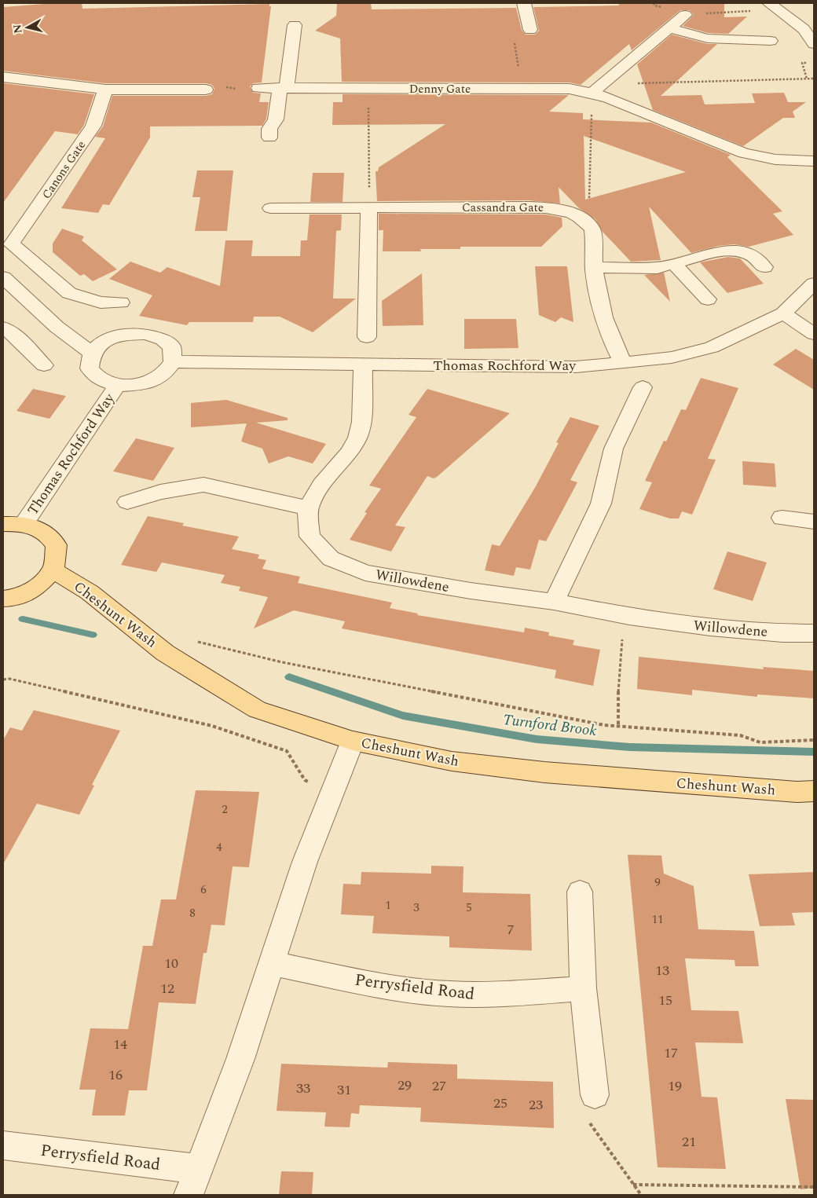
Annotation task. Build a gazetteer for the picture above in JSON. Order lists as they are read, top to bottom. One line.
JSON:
{"streets":{"main road":["Cheshunt Wash"],"street":["Denny Gate","Canons Gate","Cassandra Gate","Thomas Rochford Way","Willowdene","Perrysfield Road"]},"water":["Turnford Brook"],"house_numbers":["2","4","9","6","1","3","5","8","11","7","10","13","12","15","14","17","16","29","27","19","33","31","25","23","21"],"north":"left"}
